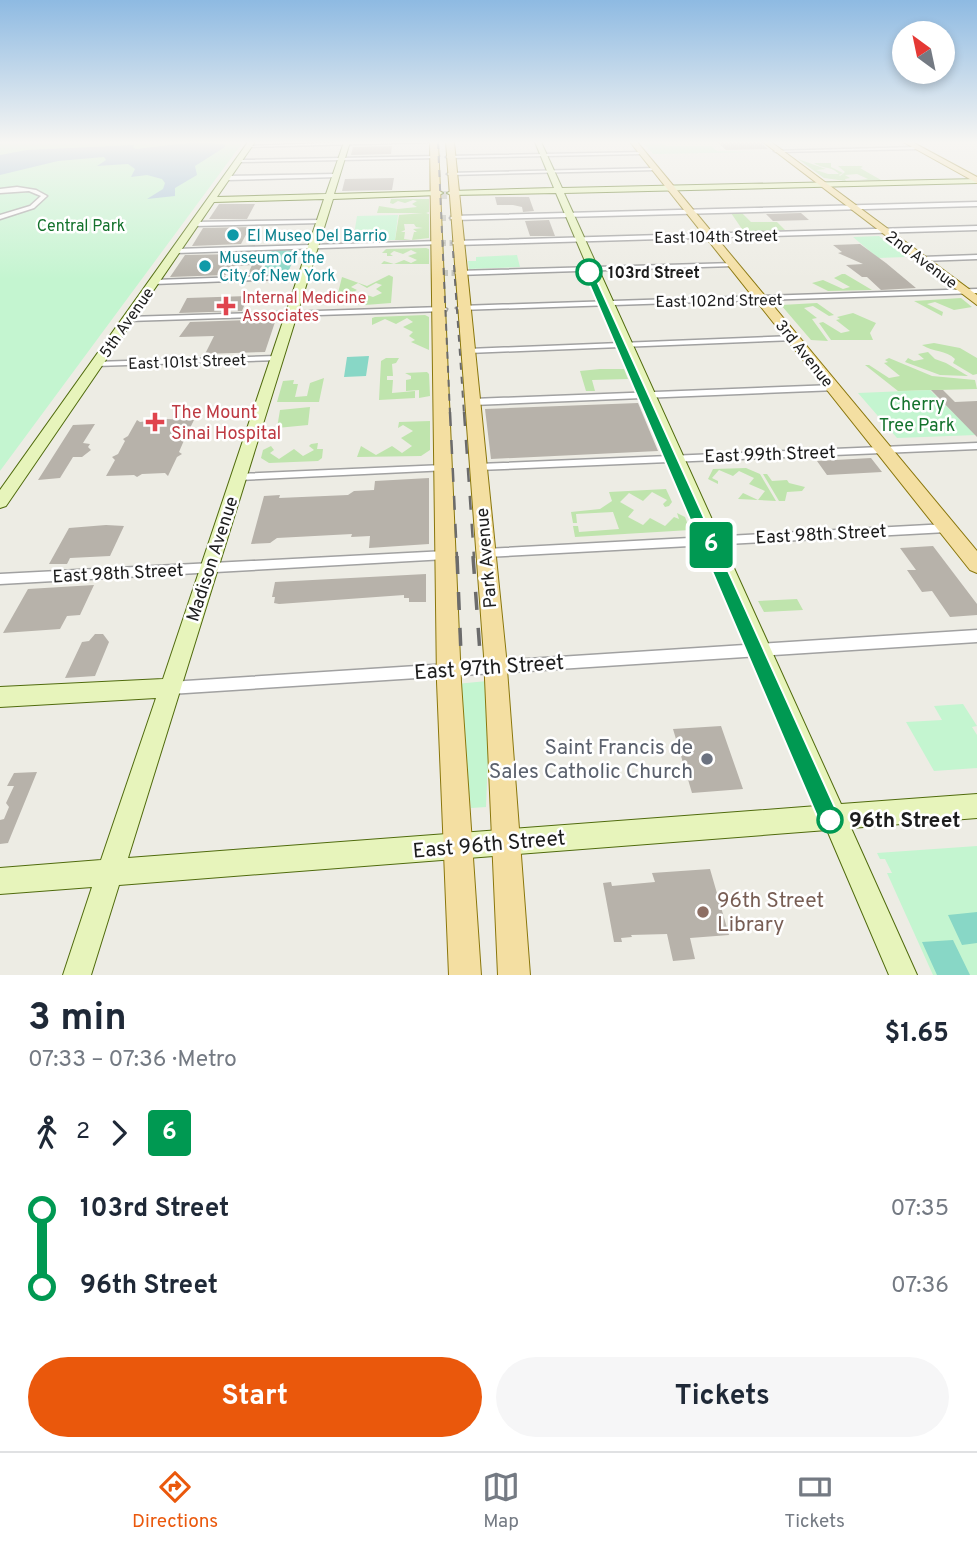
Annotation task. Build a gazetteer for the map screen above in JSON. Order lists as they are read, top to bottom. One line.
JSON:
{"streets":{"main road":["2nd Avenue","5th Avenue","3rd Avenue","Park Avenue","Madison Avenue","East 97th Street","East 96th Street"],"street":["East 104th Street","East 102nd Street","East 101st Street","East 99th Street","East 98th Street"]},"crossings":[["East 104th Street","2nd Avenue"],["East 104th Street","3rd Avenue"],["East 104th Street","Park Avenue"],["2nd Avenue","East 102nd Street"],["East 102nd Street","3rd Avenue"],["East 102nd Street","Park Avenue"],["5th Avenue","East 101st Street"],["3rd Avenue","East 99th Street"],["3rd Avenue","East 98th Street"],["East 101st Street","Madison Avenue"],["East 99th Street","Park Avenue"],["East 98th Street","Park Avenue"],["East 98th Street","Madison Avenue"],["Park Avenue","East 97th Street"],["Park Avenue","East 96th Street"],["Madison Avenue","East 97th Street"],["Madison Avenue","East 96th Street"]],"parks":["Central Park","Cherry Tree Park"],"places":{"other":["El Museo Del Barrio","Museum of the City of New York","103rd Street","Saint Francis de Sales Catholic Church","96th Street","96th Street Library"],"health":["Internal Medicine Associates","The Mount Sinai Hospital"]},"lines":["metro line 6"],"north":"top left","page":{"on_map":"6","heading":["3 min","07:33 – 07:36 · Metro","$1.65"],"legs":["2","6"],"list":[{"name":"103rd Street","value":"07:35"},{"name":"96th Street","value":"07:36"}],"buttons":["Start","Tickets"],"tabs":["Directions","Map","Tickets"]}}
